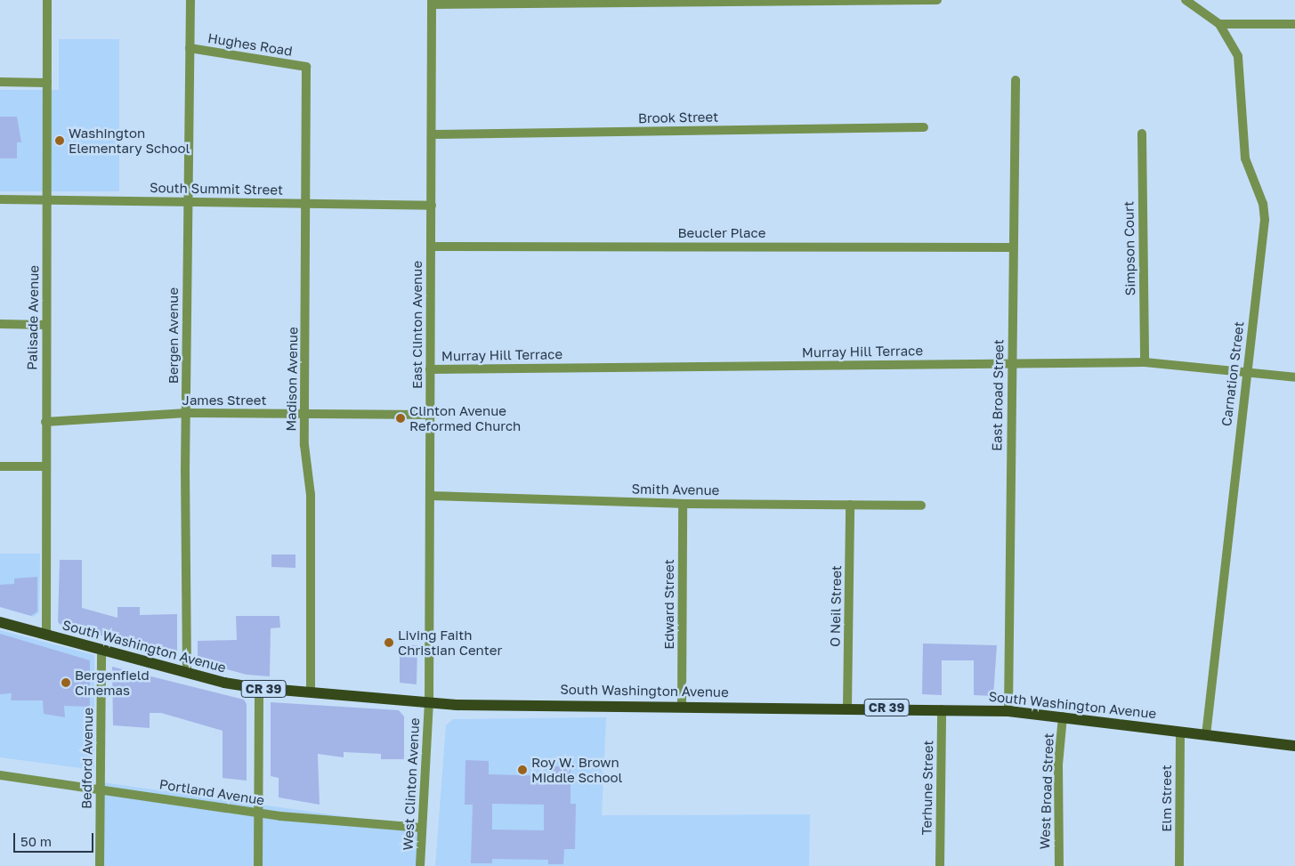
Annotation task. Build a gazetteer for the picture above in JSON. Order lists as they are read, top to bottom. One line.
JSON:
{"streets":{"main road":["South Washington Avenue","CR 39"],"street":["Hughes Road","Brook Street","South Summit Street","Beucler Place","Simpson Court","Palisade Avenue","East Clinton Avenue","Bergen Avenue","Murray Hill Terrace","Carnation Street","Madison Avenue","East Broad Street","James Street","Smith Avenue","Edward Street","O Neil Street","Bedford Avenue","West Clinton Avenue","Terhune Street","West Broad Street","Portland Avenue","Elm Street"]},"crossings":[["Hughes Road","Bergen Avenue"],["Hughes Road","Madison Avenue"],["Brook Street","East Clinton Avenue"],["South Summit Street","Palisade Avenue"],["South Summit Street","East Clinton Avenue"],["South Summit Street","Bergen Avenue"],["South Summit Street","Madison Avenue"],["Beucler Place","East Clinton Avenue"],["Beucler Place","East Broad Street"],["Simpson Court","Murray Hill Terrace"],["Palisade Avenue","James Street"],["Palisade Avenue","South Washington Avenue"],["East Clinton Avenue","Murray Hill Terrace"],["East Clinton Avenue","James Street"],["East Clinton Avenue","Smith Avenue"],["East Clinton Avenue","South Washington Avenue"],["East Clinton Avenue","West Clinton Avenue"],["Bergen Avenue","James Street"],["Bergen Avenue","South Washington Avenue"],["Murray Hill Terrace","Carnation Street"],["Murray Hill Terrace","East Broad Street"],["Carnation Street","South Washington Avenue"],["Madison Avenue","James Street"],["Madison Avenue","South Washington Avenue"],["East Broad Street","South Washington Avenue"],["Smith Avenue","Edward Street"],["Smith Avenue","O Neil Street"],["Edward Street","South Washington Avenue"],["O Neil Street","South Washington Avenue"],["South Washington Avenue","Bedford Avenue"],["South Washington Avenue","West Clinton Avenue"],["South Washington Avenue","Terhune Street"],["South Washington Avenue","West Broad Street"],["South Washington Avenue","Elm Street"],["Bedford Avenue","Portland Avenue"],["West Clinton Avenue","Portland Avenue"]],"places":["Washington Elementary School","Clinton Avenue Reformed Church","Living Faith Christian Center","Bergenfield Cinemas","Roy W. Brown Middle School"],"scale_bar":"50 m"}
